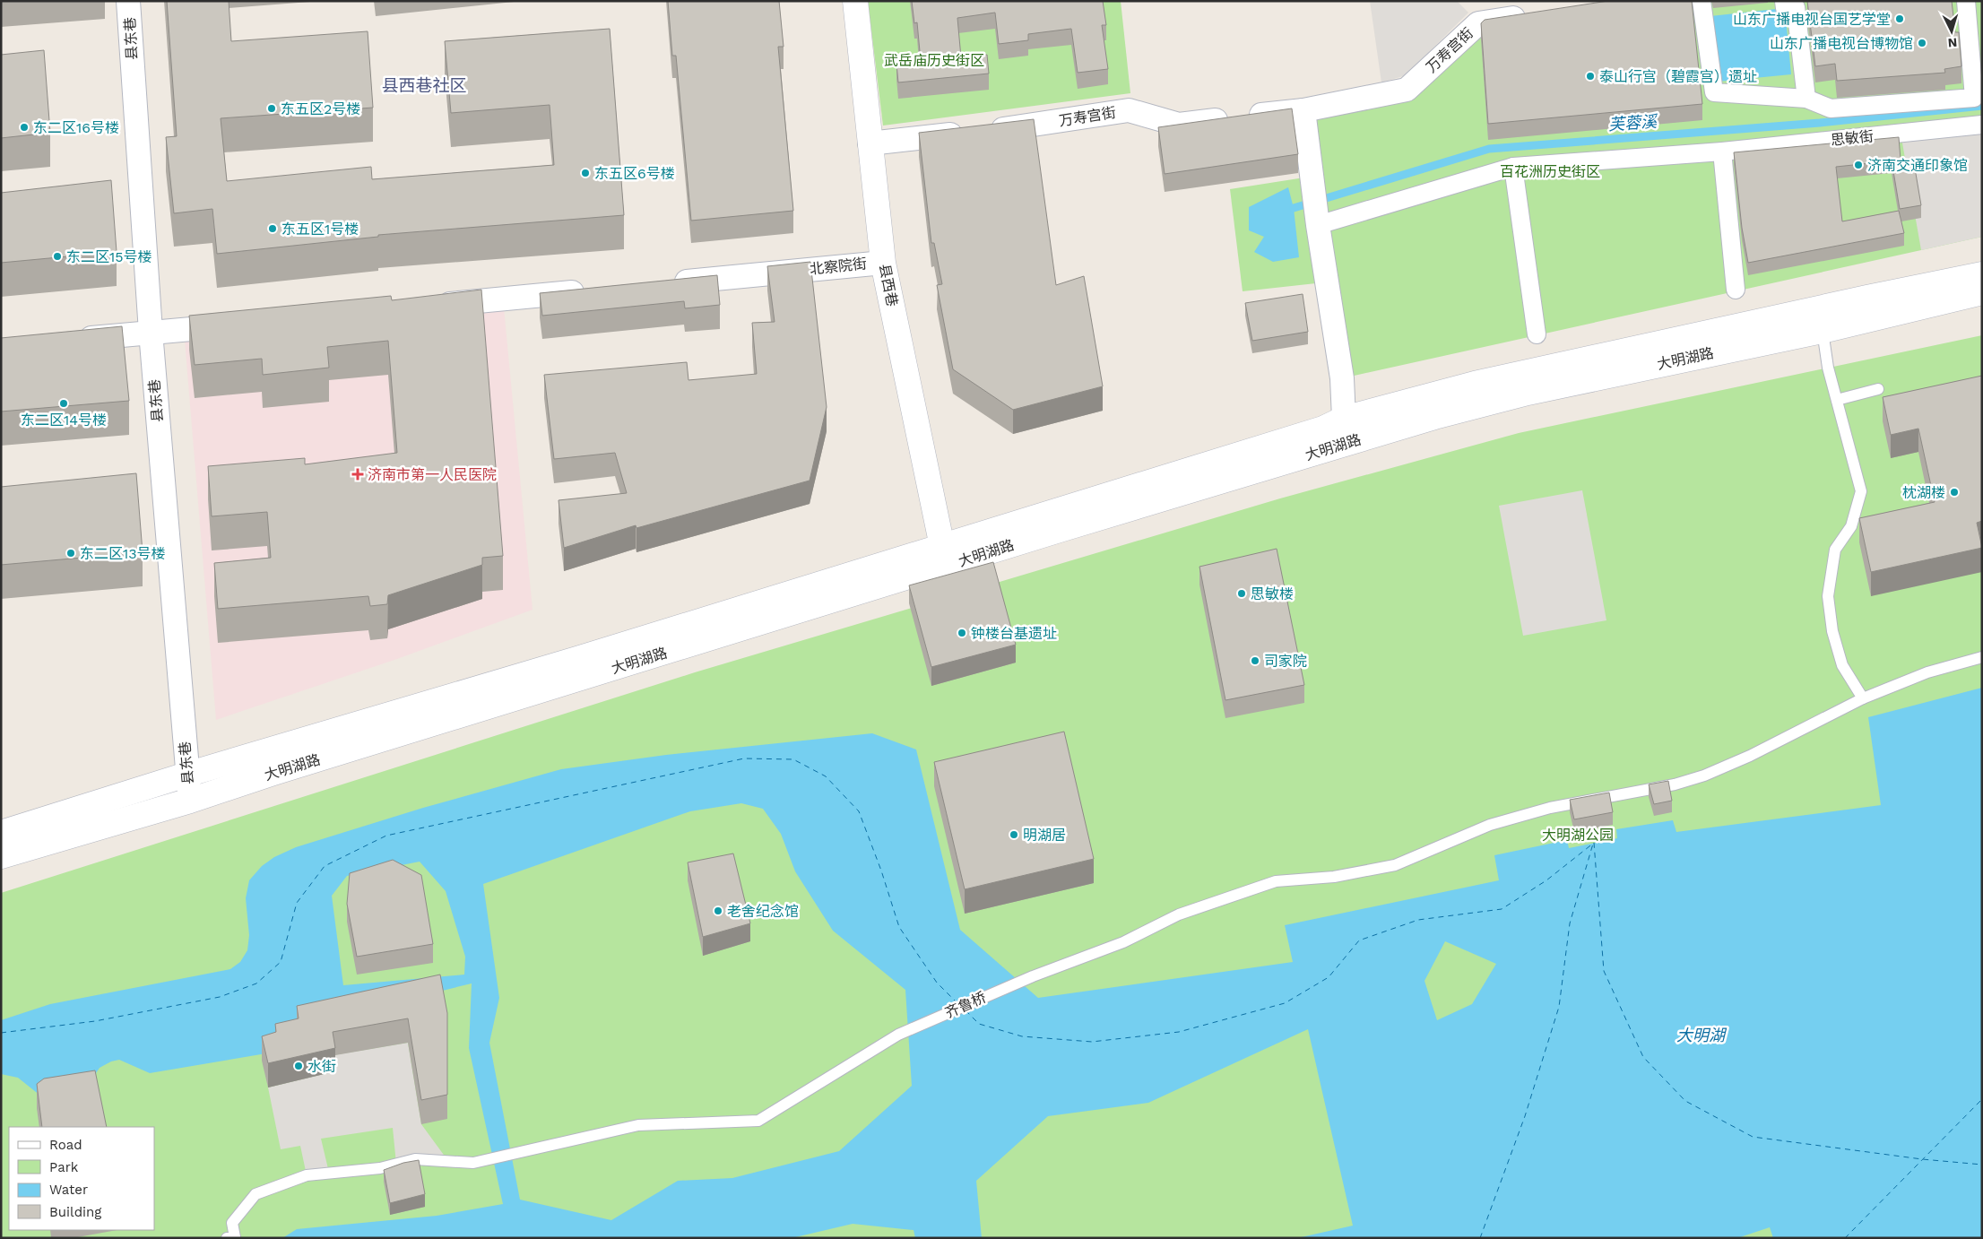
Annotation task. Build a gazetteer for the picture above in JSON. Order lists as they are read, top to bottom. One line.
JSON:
{"streets":{"main road":["县西巷","大明湖路"],"street":["县东巷","万寿宫街","思敏街","北察院街"],"lane":["齐鲁桥"]},"crossings":[["县东巷","大明湖路"],["万寿宫街","县西巷"],["北察院街","县西巷"],["县西巷","大明湖路"]],"districts":["县西巷社区"],"water":["芙蓉溪","大明湖"],"parks":["武岳庙历史街区","百花洲历史街区","大明湖公园"],"places":{"other":["山东广播电视台国艺学堂","山东广播电视台博物馆","泰山行宫（碧霞宫）遗址","东五区2号楼","东二区16号楼","济南交通印象馆","东五区6号楼","东五区1号楼","东二区15号楼","东二区14号楼","枕湖楼","东二区13号楼","思敏楼","钟楼台基遗址","司家院","明湖居","老舍纪念馆","水街"],"health":["济南市第一人民医院"]},"legend":["Road","Park","Water","Building"],"north":"bottom"}
